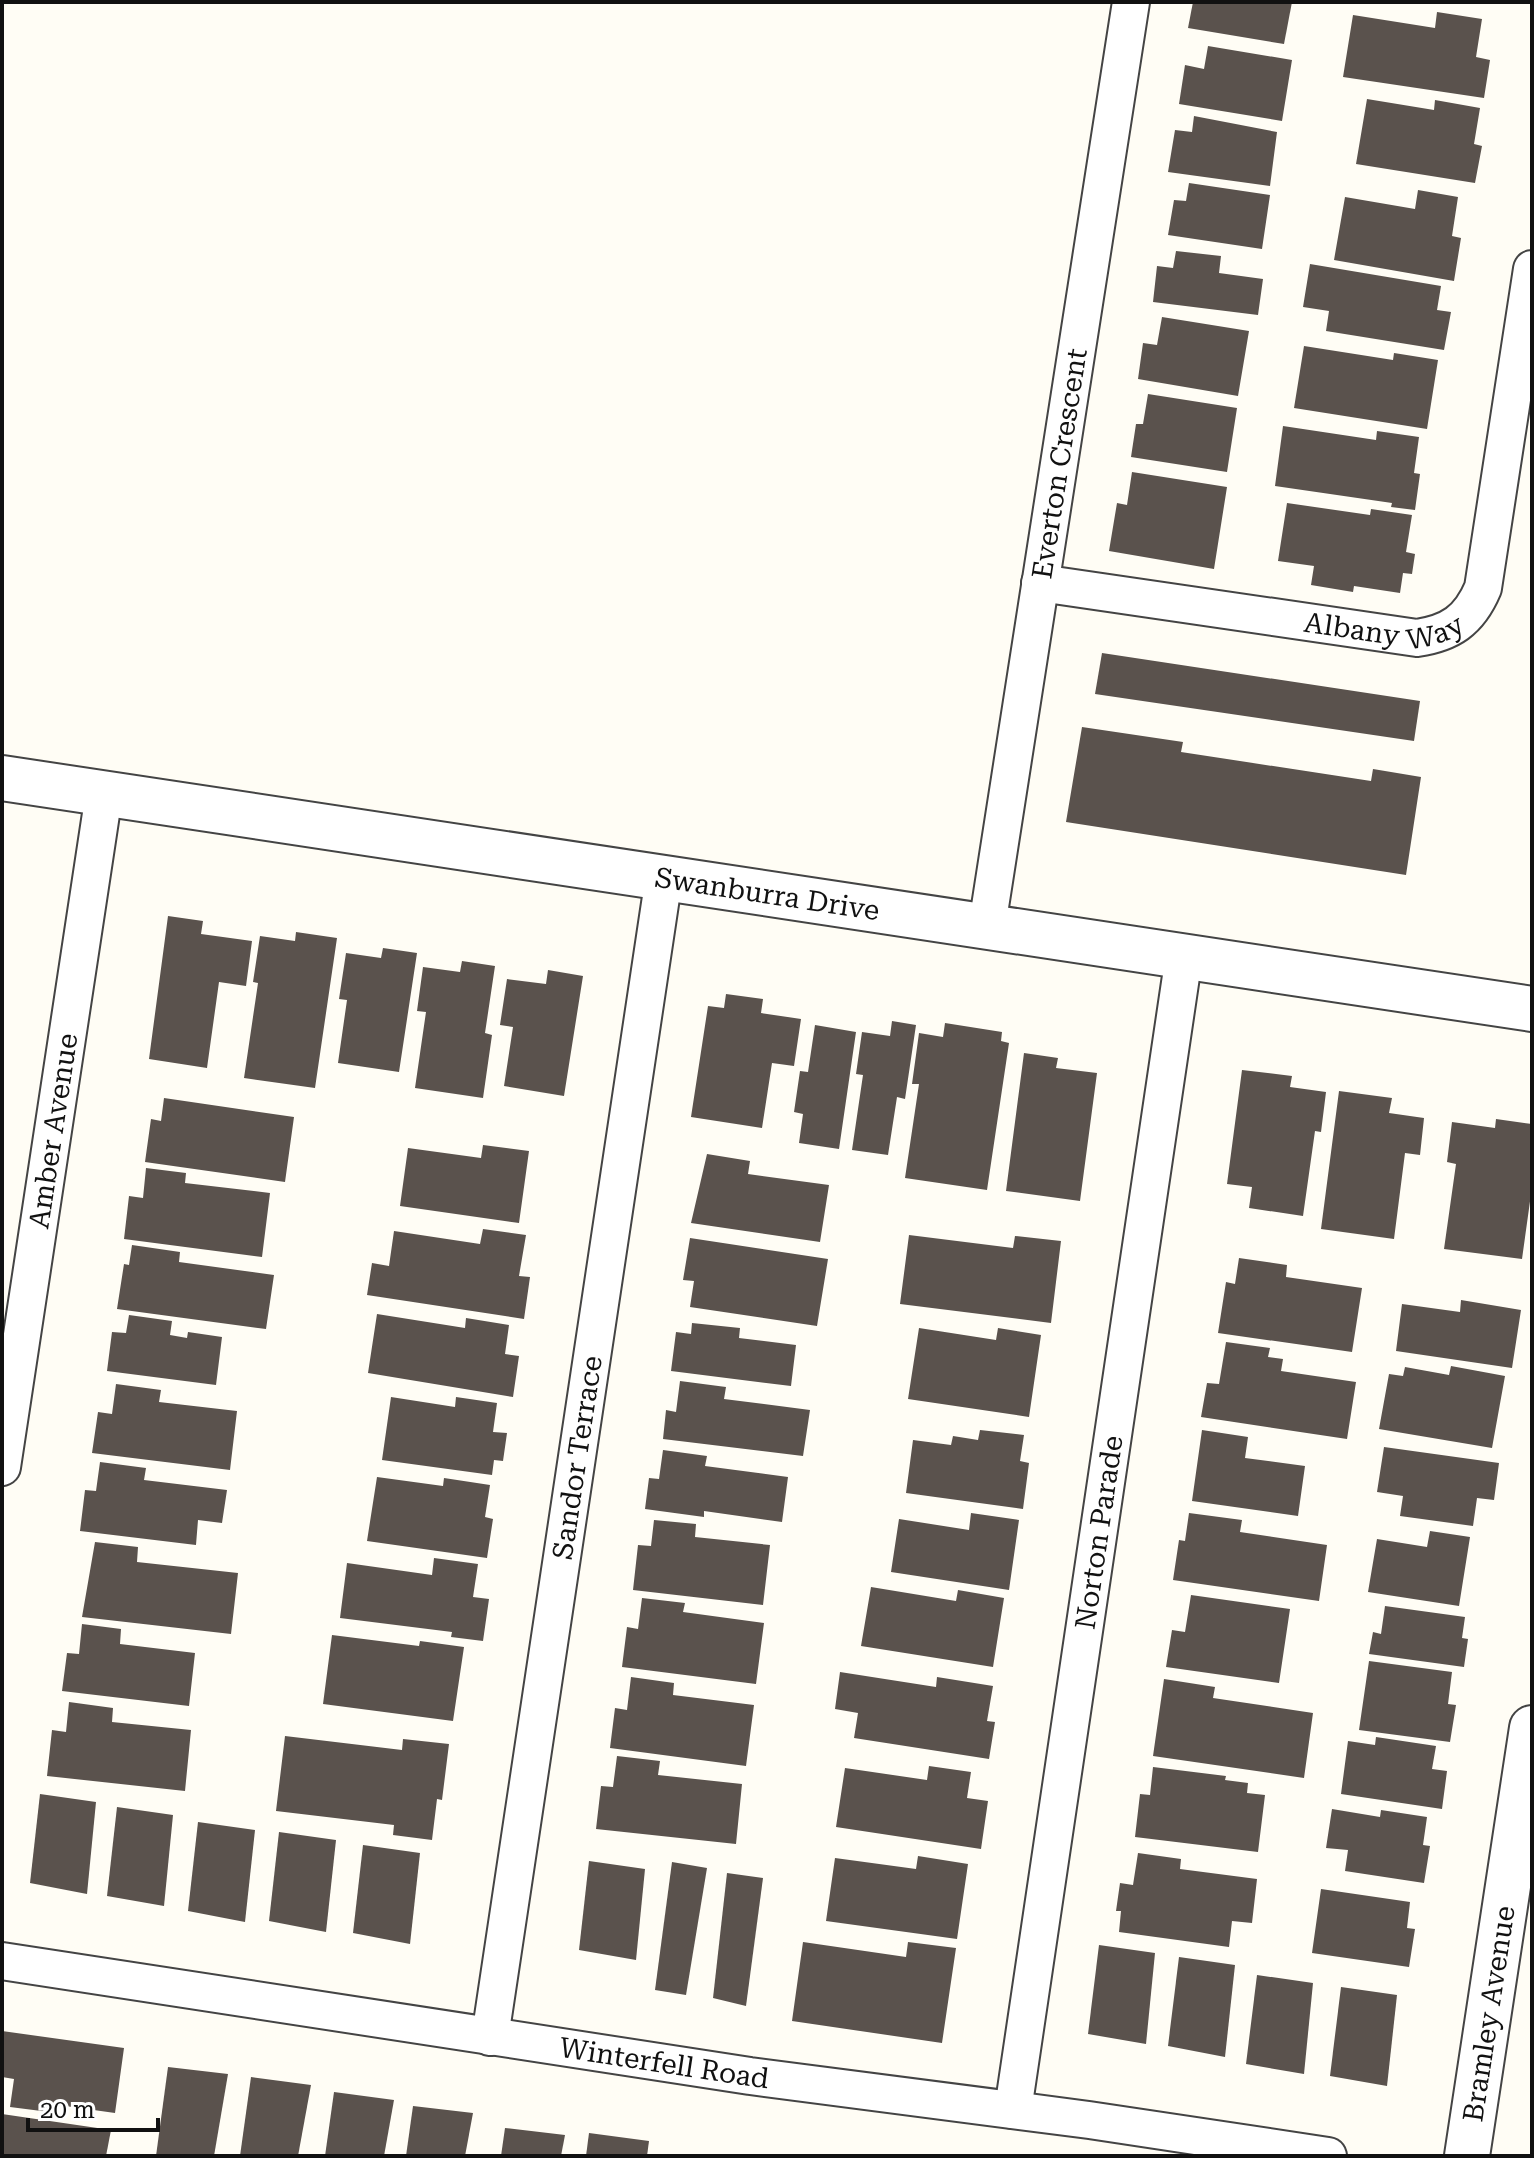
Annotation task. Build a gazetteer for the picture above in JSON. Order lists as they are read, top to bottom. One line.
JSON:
{"streets":{"street":["Everton Crescent","Albany Way","Swanburra Drive","Amber Avenue","Sandor Terrace","Norton Parade","Bramley Avenue","Winterfell Road"]},"crossings":[["Everton Crescent","Albany Way"],["Everton Crescent","Swanburra Drive"],["Swanburra Drive","Amber Avenue"],["Swanburra Drive","Sandor Terrace"],["Swanburra Drive","Norton Parade"],["Sandor Terrace","Winterfell Road"],["Norton Parade","Winterfell Road"]],"scale_bar":"20 m"}
